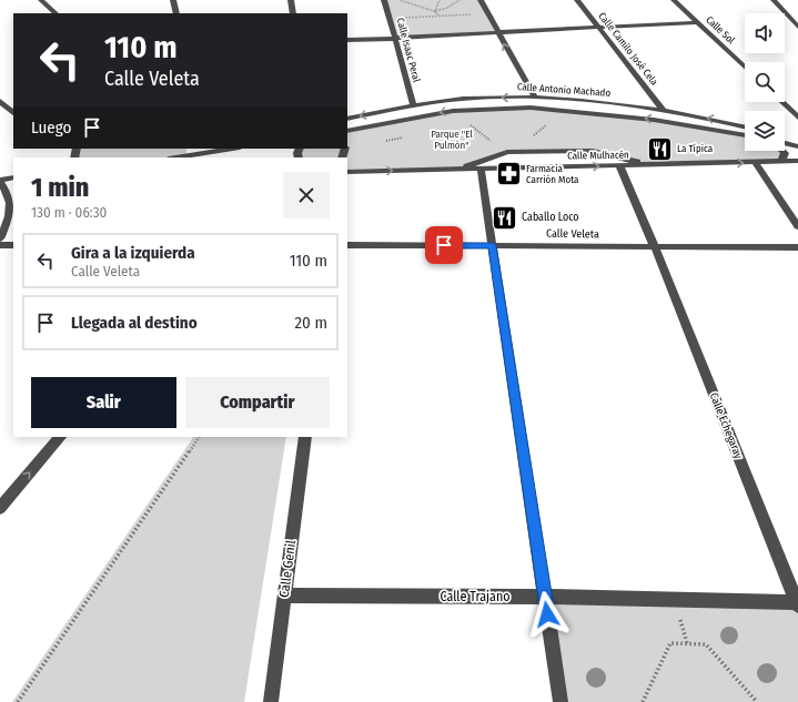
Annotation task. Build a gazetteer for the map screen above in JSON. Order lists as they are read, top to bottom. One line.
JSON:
{"streets":{"street":["Calle Sol","Calle Camilo José Cela","Calle Isaac Peral","Calle Antonio Machado","Calle Mulhacén","Calle Veleta","Calle Echegaray","Calle Genil","Calle Trajano"]},"crossings":[["Calle Camilo José Cela","Calle Antonio Machado"],["Calle Isaac Peral","Calle Antonio Machado"],["Calle Mulhacén","Calle Echegaray"],["Calle Veleta","Calle Echegaray"],["Calle Echegaray","Calle Trajano"],["Calle Genil","Calle Trajano"]],"parks":["Parque \"El Pulmón\""],"places":{"restaurant":["La Típica","Caballo Loco"],"pharmacy":["Farmacia Carrión Mota"]},"page":{"turn":["110 m","Calle Veleta"],"then":"Luego","heading":["1 min","130 m · 06:30"],"list":[{"name":"Gira a la izquierda","note":"Calle Veleta","value":"110 m"},{"name":"Llegada al destino","value":"20 m"}],"buttons":["Salir","Compartir"]}}
